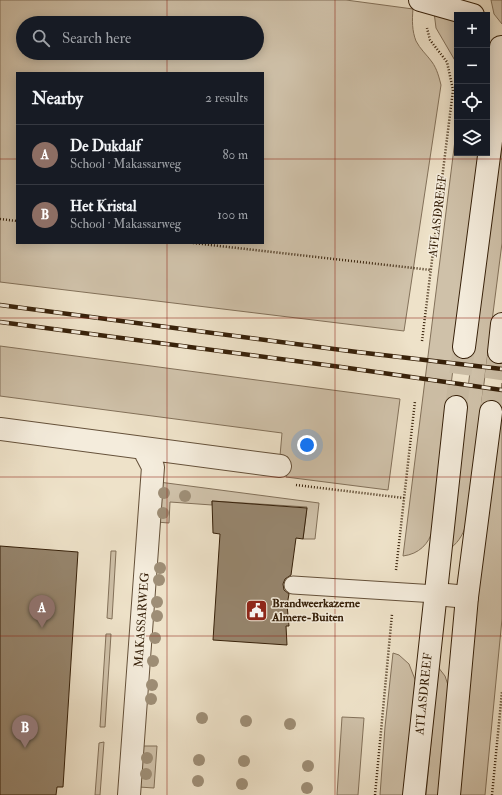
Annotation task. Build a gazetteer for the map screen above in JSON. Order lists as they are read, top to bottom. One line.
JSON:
{"streets":{"main road":["ATLASDREEF","MAKASSARWEG"]},"places":{"public building":["Brandweerkazerne Almere-Buiten"]},"page":{"map_buttons":["+","−"],"search":"Search here","heading":["Nearby","2 results"],"list":[{"mark":"A","name":"De Dukdalf","note":"School · Makassarweg","value":"80 m"},{"mark":"B","name":"Het Kristal","note":"School · Makassarweg","value":"100 m"}],"pins":["A","B"]}}
